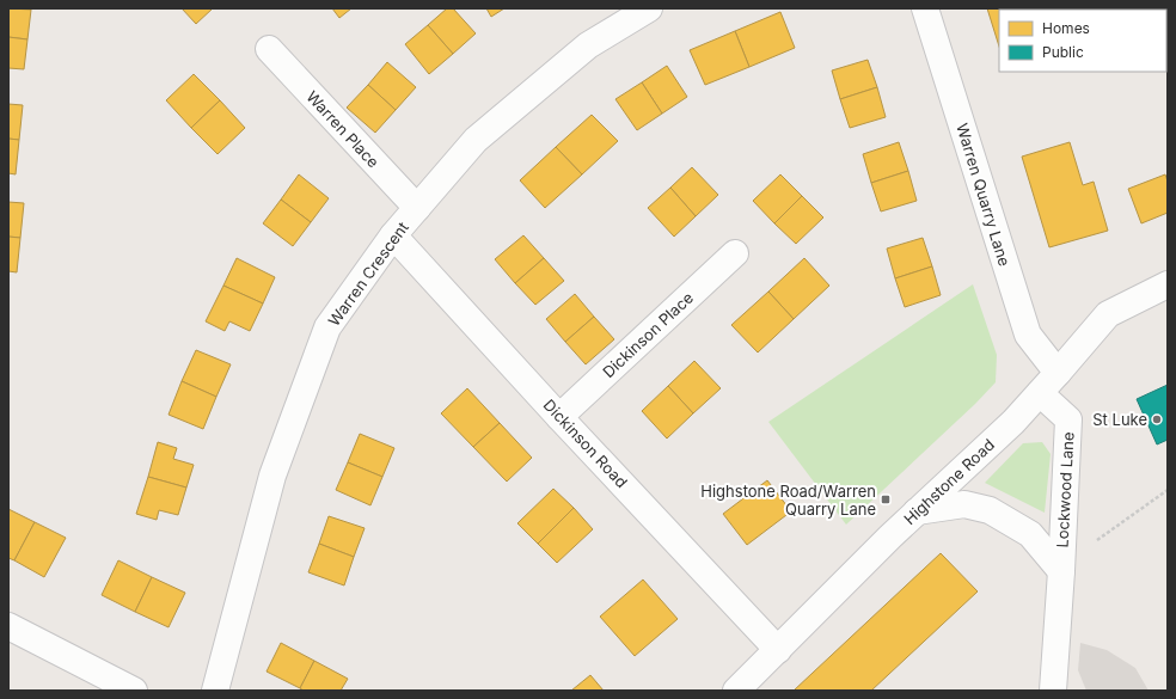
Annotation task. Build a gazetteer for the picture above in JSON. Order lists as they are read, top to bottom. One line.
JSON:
{"streets":{"street":["Warren Place","Warren Quarry Lane","Warren Crescent","Dickinson Place","Dickinson Road","Highstone Road","Lockwood Lane"]},"crossings":[["Warren Place","Warren Crescent"],["Warren Quarry Lane","Highstone Road"],["Warren Crescent","Dickinson Road"],["Dickinson Place","Dickinson Road"],["Dickinson Road","Highstone Road"],["Highstone Road","Lockwood Lane"]],"places":{"other":["St Luke"],"transit":["Highstone Road/Warren Quarry Lane"]},"legend":["Homes","Public"]}
